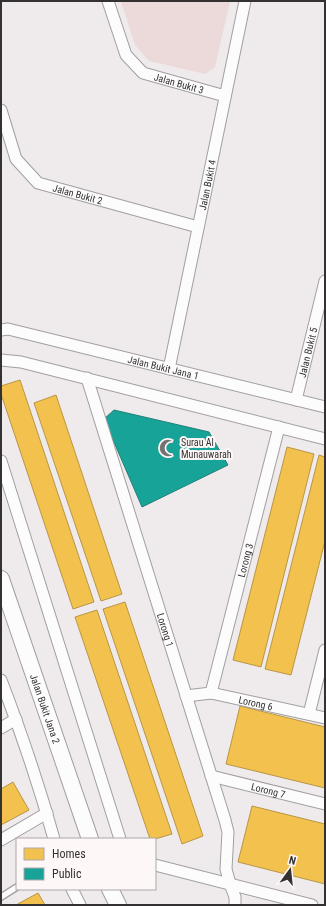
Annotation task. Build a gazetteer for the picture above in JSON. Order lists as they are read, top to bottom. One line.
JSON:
{"streets":{"street":["Jalan Bukit 3","Jalan Bukit 4","Jalan Bukit 2","Jalan Bukit 5","Jalan Bukit Jana 1","Lorong 3","Lorong 1","Lorong 6","Jalan Bukit Jana 2","Lorong 7"]},"crossings":[["Jalan Bukit 3","Jalan Bukit 4"],["Jalan Bukit 4","Jalan Bukit 2"],["Jalan Bukit 4","Jalan Bukit Jana 1"],["Jalan Bukit 5","Jalan Bukit Jana 1"],["Lorong 3","Lorong 6"],["Lorong 1","Lorong 6"],["Lorong 1","Lorong 7"]],"places":{"mosque":["Surau Al Munauwarah"]},"legend":["Homes","Public"],"north":"top"}
